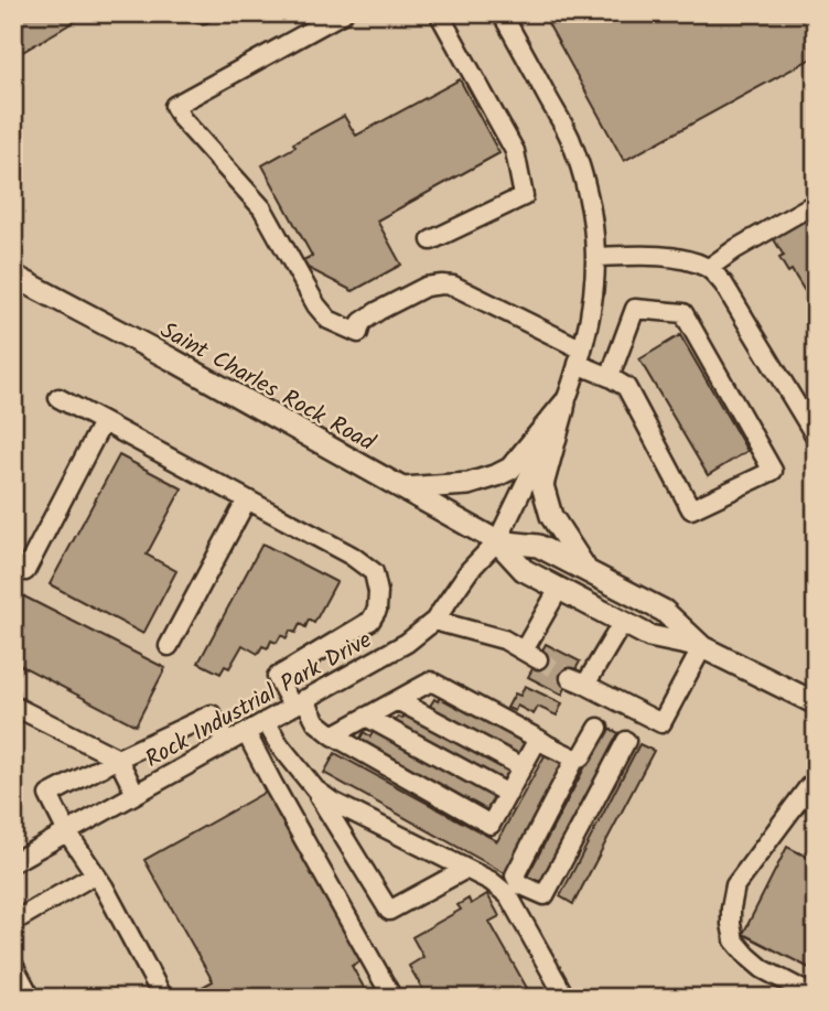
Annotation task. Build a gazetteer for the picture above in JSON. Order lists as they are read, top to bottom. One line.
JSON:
{"streets":{"main road":["Saint Charles Rock Road"],"street":["Rock Industrial Park Drive"]},"crossings":[["Saint Charles Rock Road","Rock Industrial Park Drive"]]}
